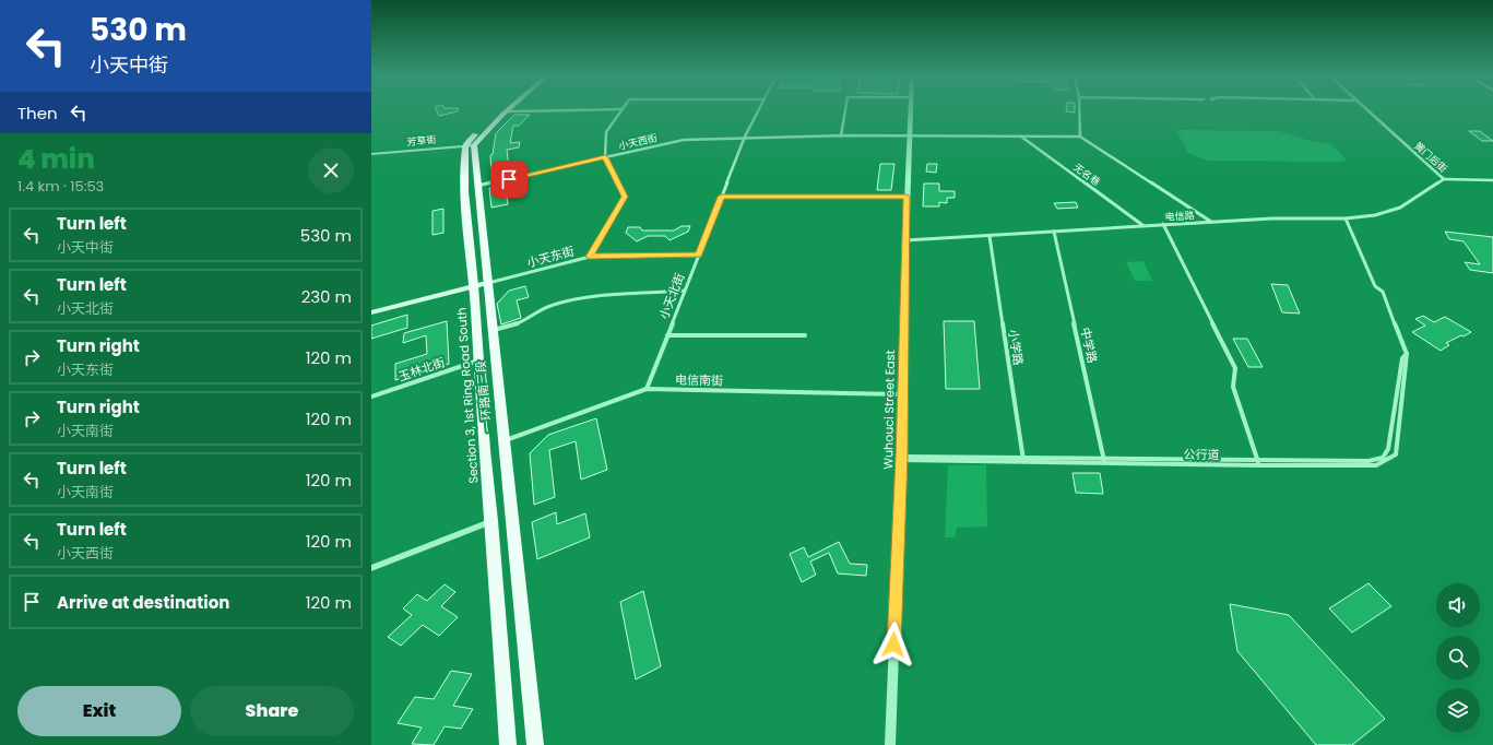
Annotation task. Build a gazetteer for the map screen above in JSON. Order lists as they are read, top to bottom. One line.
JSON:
{"streets":{"main road":["Section 3, 1st Ring Road South","一环路南三段"],"street":["芳草街","小天西街","黉门后街","无名巷","电信路","小天东街","小天北街","中学路","小学路","玉林北街","电信南街","Wuhouci Street East","公行道"]},"crossings":[["芳草街","Section 3, 1st Ring Road South"],["芳草街","一环路南三段"],["小天西街","无名巷"],["小天西街","小天北街"],["小天西街","一环路南三段"],["小天西街","Wuhouci Street East"],["黉门后街","电信路"],["无名巷","电信路"],["电信路","中学路"],["电信路","小学路"],["电信路","Wuhouci Street East"],["电信路","公行道"],["小天东街","小天北街"],["小天东街","一环路南三段"],["小天北街","电信南街"],["中学路","公行道"],["小学路","公行道"],["玉林北街","Section 3, 1st Ring Road South"],["电信南街","一环路南三段"],["电信南街","Wuhouci Street East"],["Section 3, 1st Ring Road South","一环路南三段"],["Wuhouci Street East","公行道"]],"page":{"turn":["530 m","小天中街"],"then":"Then","heading":["4 min","1.4 km · 15:53"],"list":[{"name":"Turn left","note":"小天中街","value":"530 m"},{"name":"Turn left","note":"小天北街","value":"230 m"},{"name":"Turn right","note":"小天东街","value":"120 m"},{"name":"Turn right","note":"小天南街","value":"120 m"},{"name":"Turn left","note":"小天南街","value":"120 m"},{"name":"Turn left","note":"小天西街","value":"120 m"},{"name":"Arrive at destination","value":"120 m"}],"buttons":["Exit","Share"]}}
